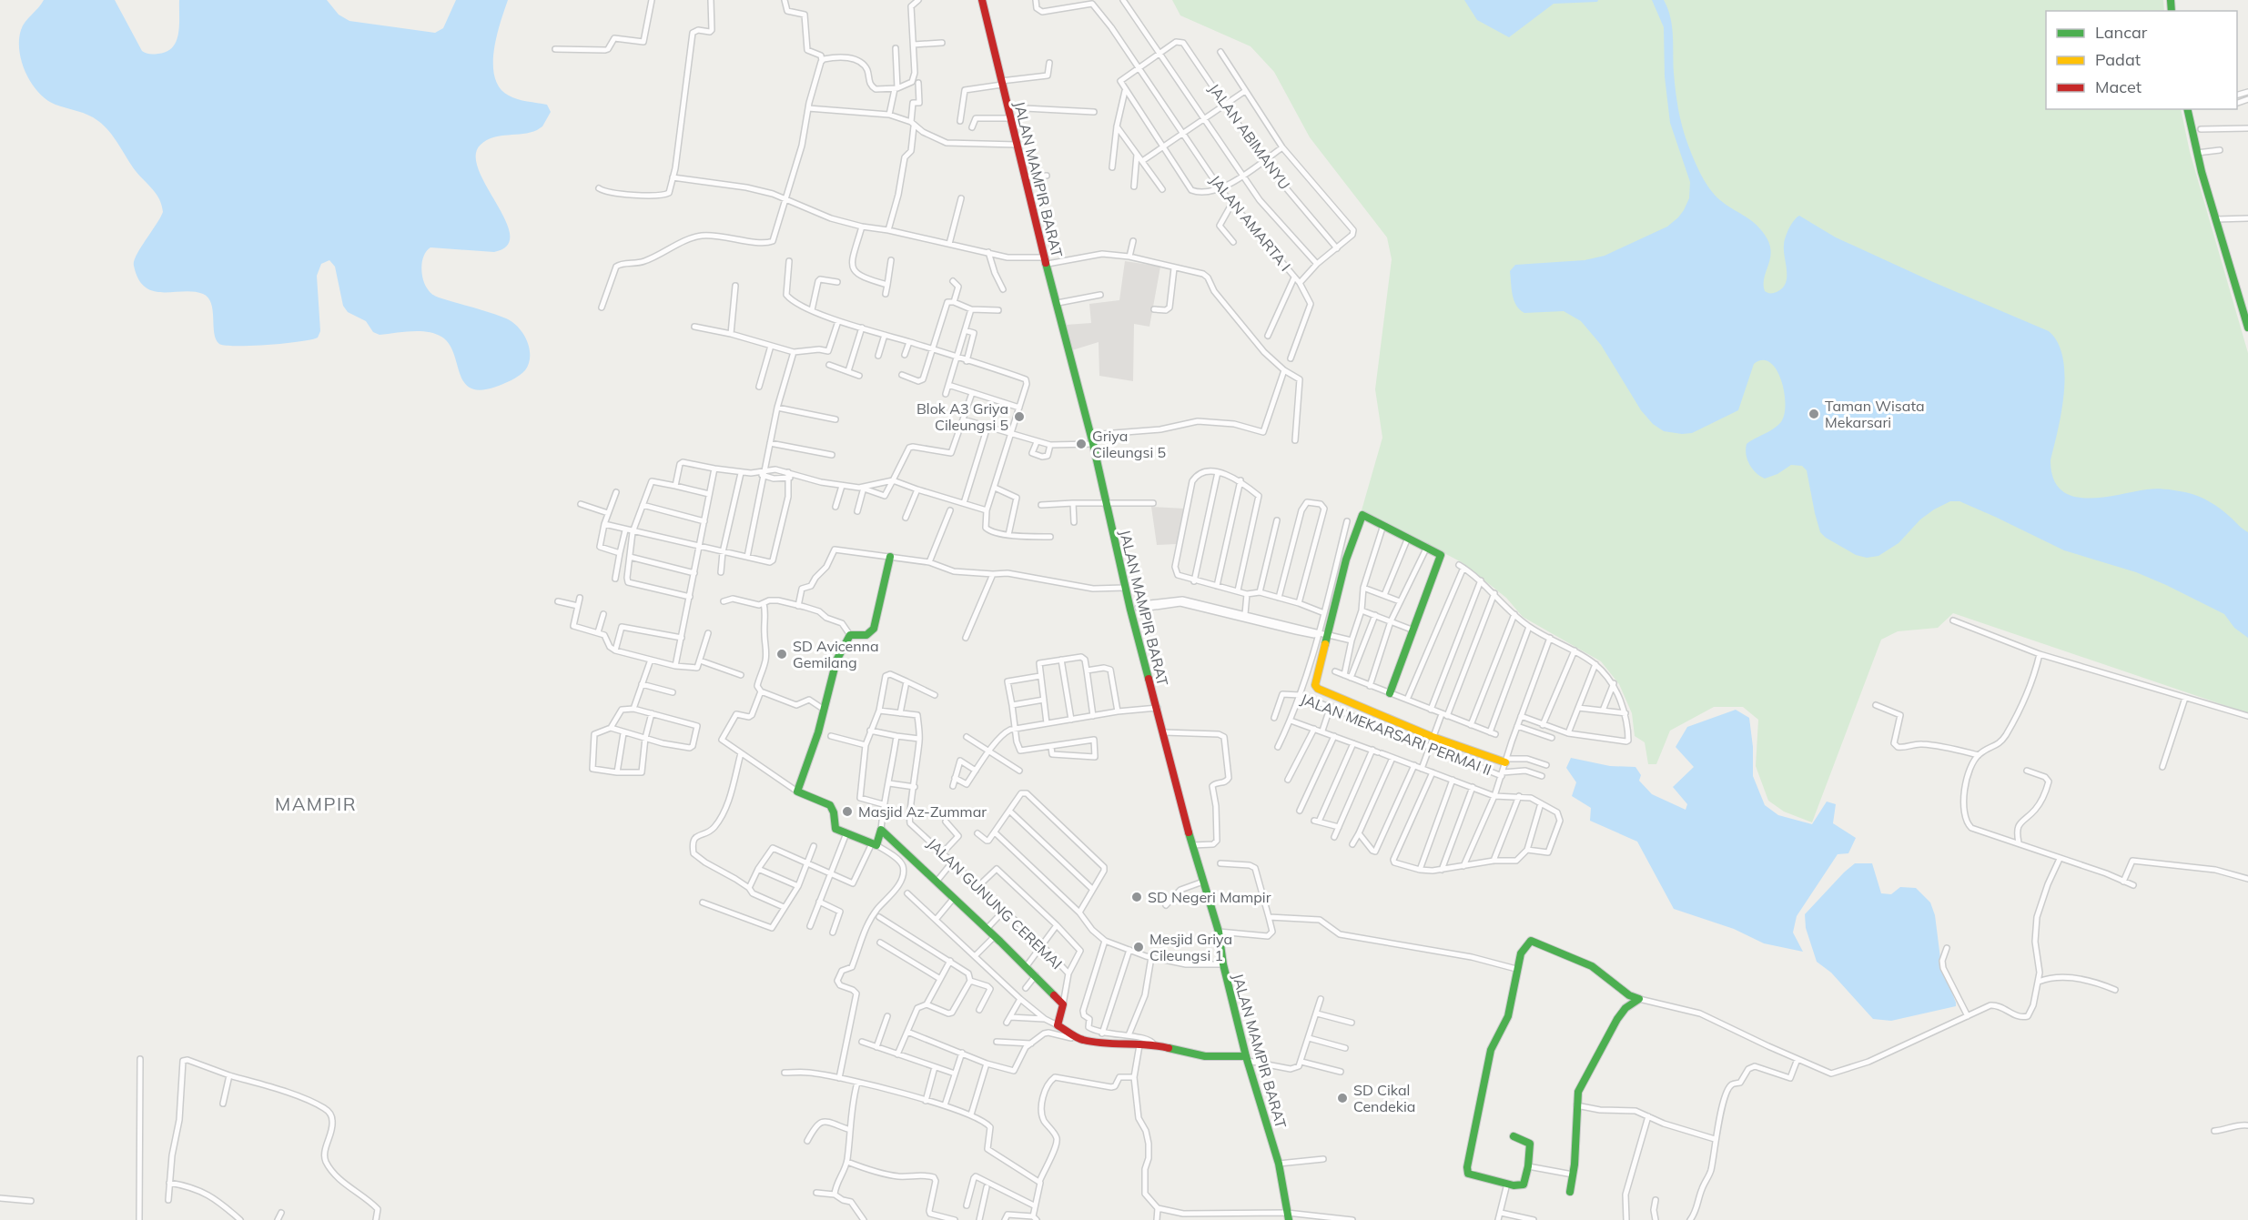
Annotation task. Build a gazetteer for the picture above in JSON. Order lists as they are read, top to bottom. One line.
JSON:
{"streets":{"street":["JALAN ABIMANYU","JALAN MAMPIR BARAT","JALAN AMARTA I","JALAN MEKARSARI PERMAI II","JALAN GUNUNG CEREMAI"]},"districts":["MAMPIR"],"places":["Taman Wisata Mekarsari","Blok A3 Griya Cileungsi 5","Griya Cileungsi 5","SD Avicenna Gemilang","Masjid Az-Zummar","SD Negeri Mampir","Mesjid Griya Cileungsi 1","SD Cikal Cendekia"],"legend":["Lancar","Padat","Macet"]}
